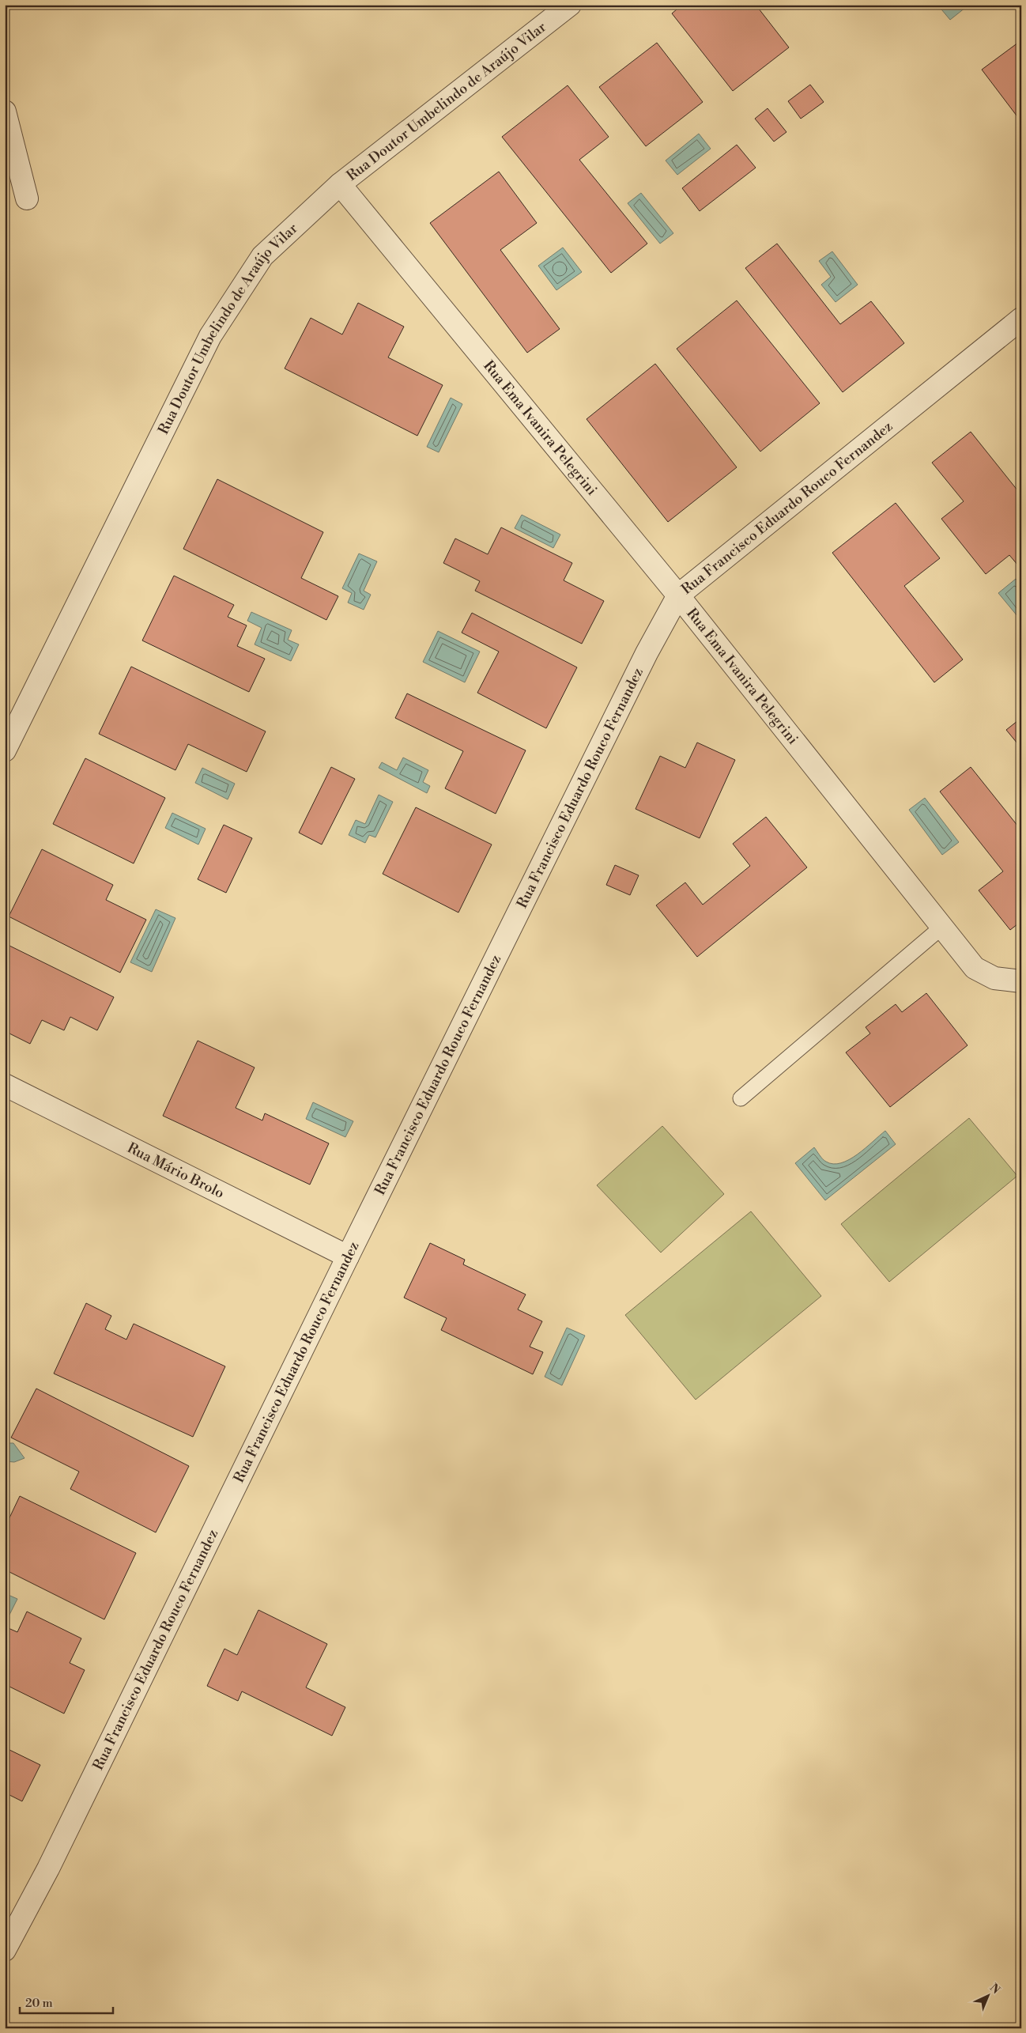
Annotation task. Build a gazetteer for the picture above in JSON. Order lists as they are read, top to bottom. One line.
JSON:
{"streets":{"street":["Rua Doutor Umbelindo de Araújo Vilar","Rua Ema Ivanira Pelegrini","Rua Francisco Eduardo Rouco Fernandez","Rua Mário Brolo"]},"crossings":[["Rua Doutor Umbelindo de Araújo Vilar","Rua Ema Ivanira Pelegrini"],["Rua Ema Ivanira Pelegrini","Rua Francisco Eduardo Rouco Fernandez"],["Rua Francisco Eduardo Rouco Fernandez","Rua Mário Brolo"]],"scale_bar":"20 m","north":"top right"}
